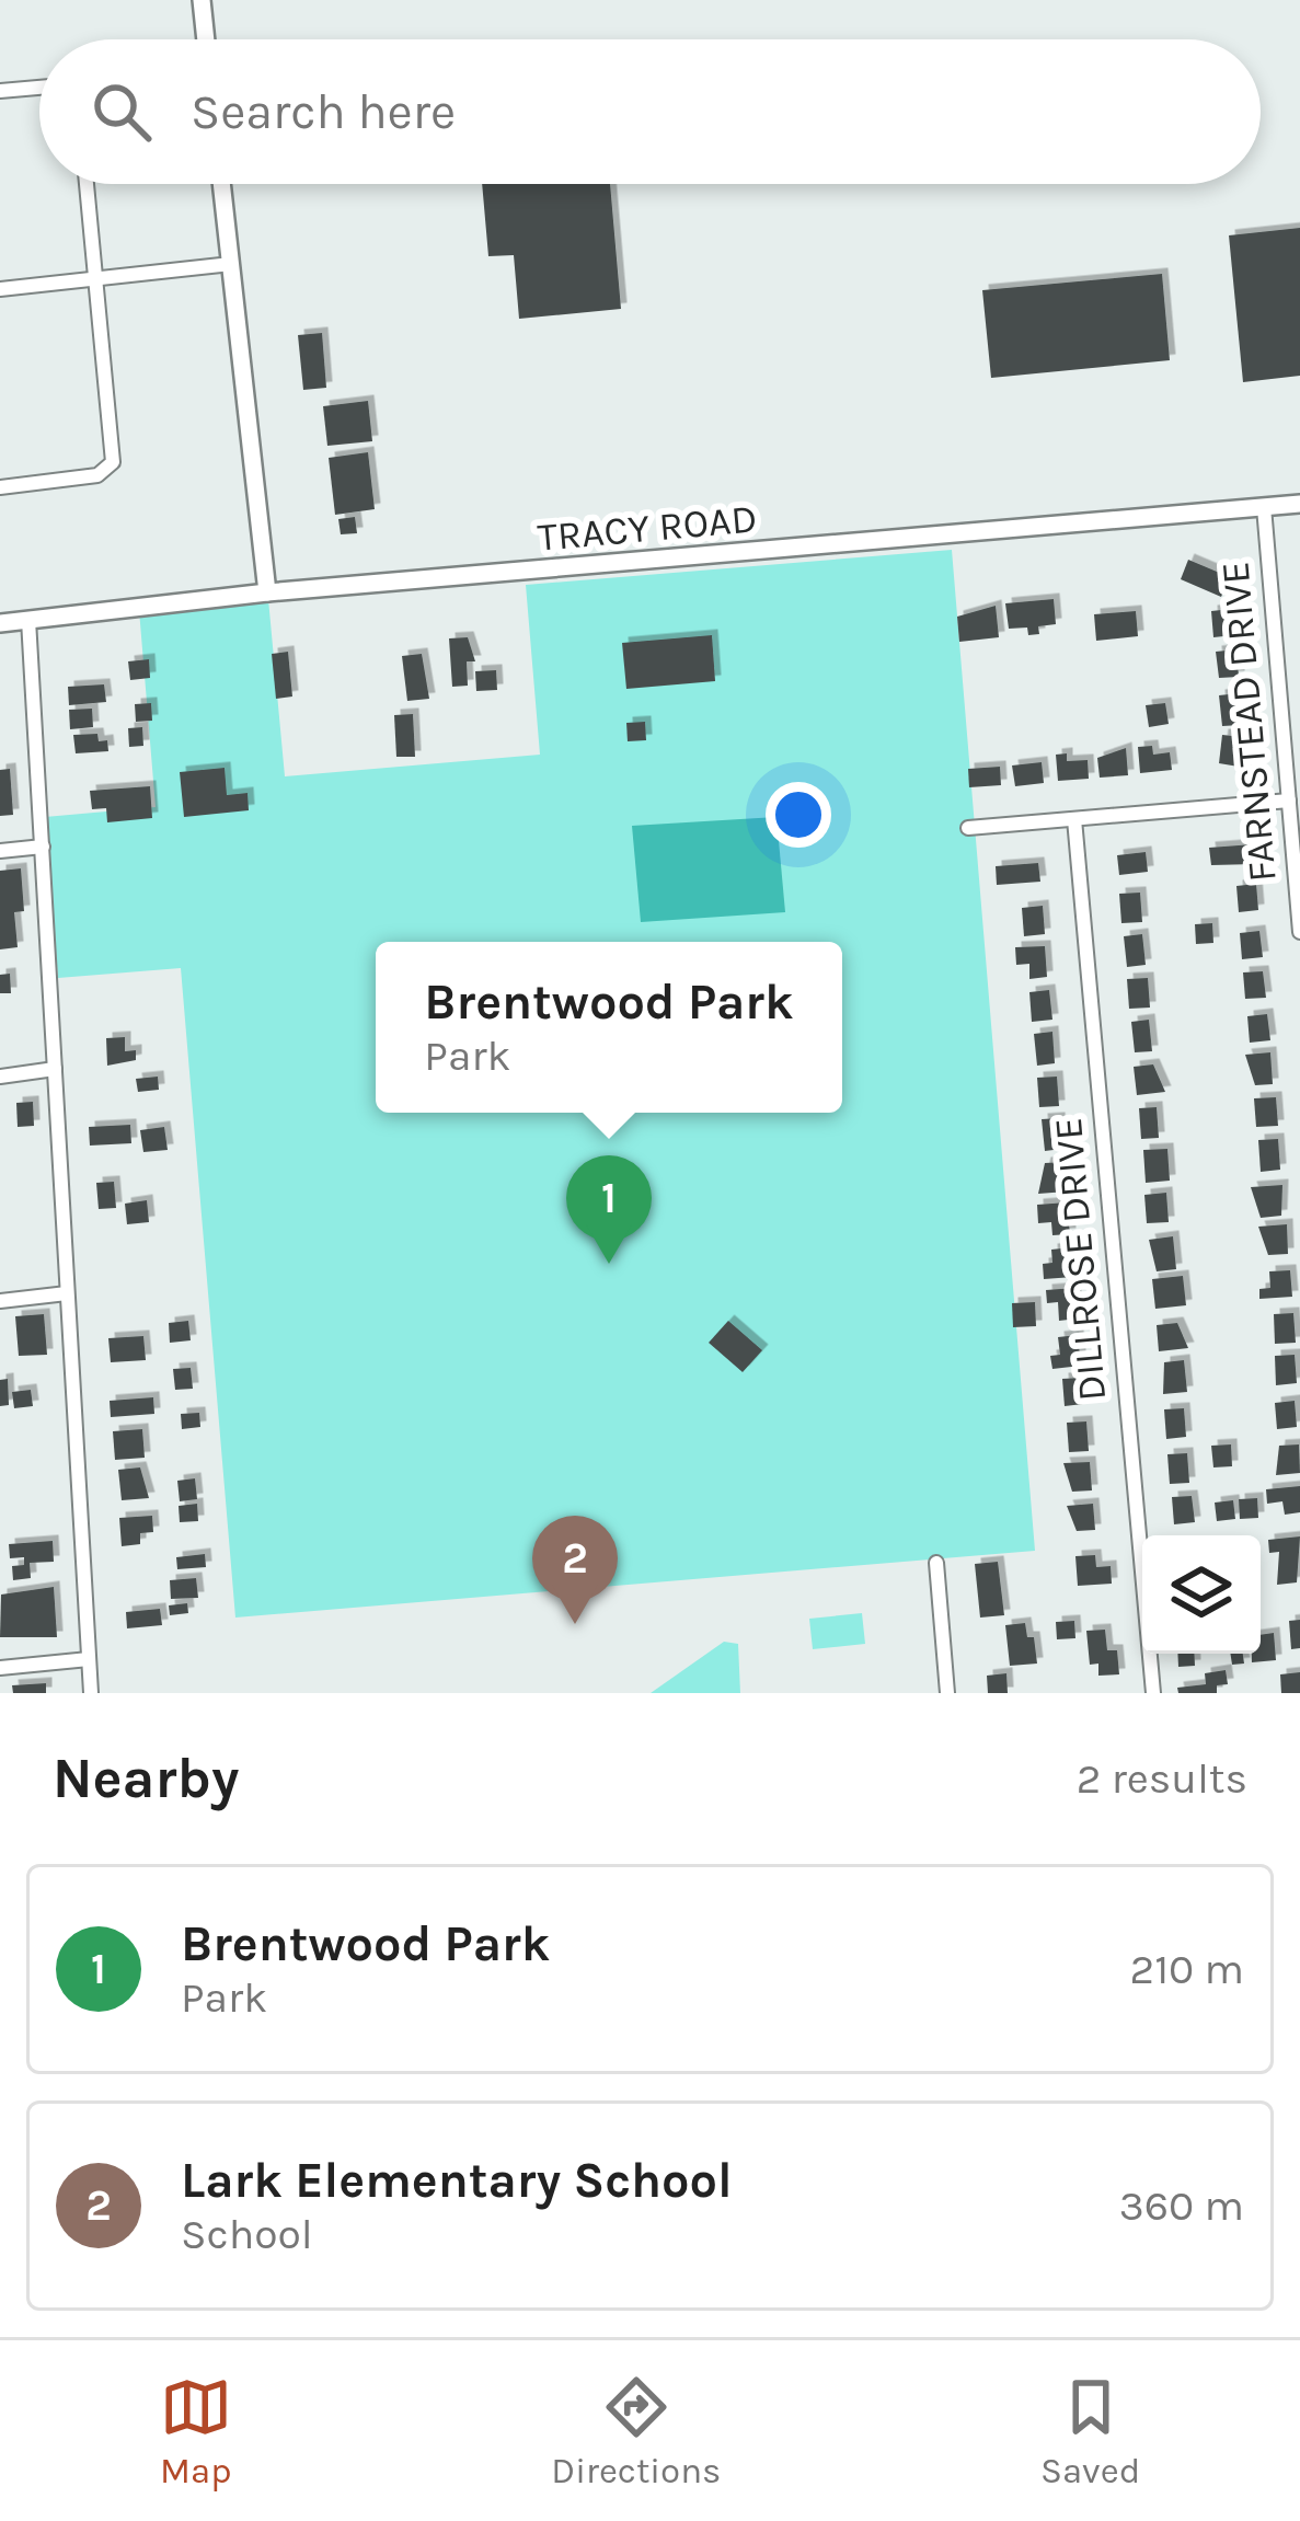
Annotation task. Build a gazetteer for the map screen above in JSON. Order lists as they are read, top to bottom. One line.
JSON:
{"streets":{"street":["TRACY ROAD","FARNSTEAD DRIVE","DILLROSE DRIVE"]},"crossings":[["TRACY ROAD","FARNSTEAD DRIVE"]],"page":{"search":"Search here","popup":["Brentwood Park","Park"],"pins":["1","2"],"heading":["Nearby","2 results"],"list":[{"mark":"1","name":"Brentwood Park","note":"Park","value":"210 m"},{"mark":"2","name":"Lark Elementary School","note":"School","value":"360 m"}],"nav":["Map","Directions","Saved"]}}
